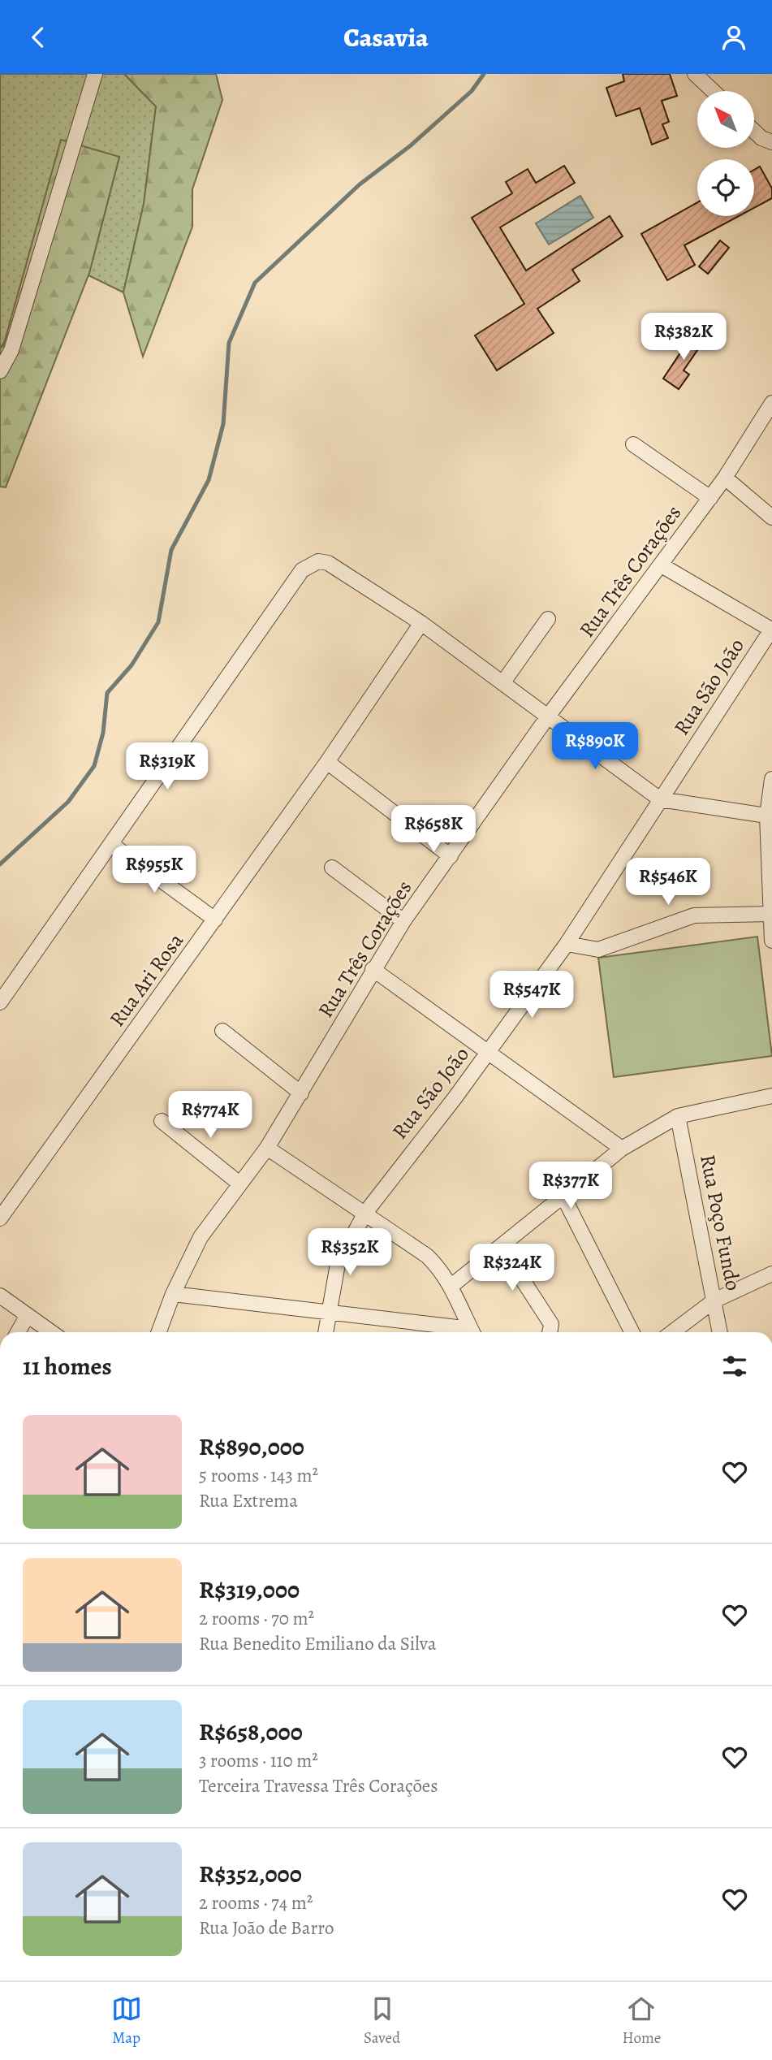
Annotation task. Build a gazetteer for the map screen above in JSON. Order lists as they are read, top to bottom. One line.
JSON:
{"streets":{"street":["Rua Três Corações","Rua São João","Rua Ari Rosa","Rua Poço Fundo"]},"north":"top left","page":{"header":"Casavia","price":["R$382K","R$890K","R$319K","R$658K","R$955K","R$546K","R$547K","R$774K","R$377K","R$352K","R$324K"],"heading":"11 homes","list":[{"name":"R$890,000","note":"5 rooms · 143 m² · Rua Extrema"},{"name":"R$319,000","note":"2 rooms · 70 m² · Rua Benedito Emiliano da Silva"},{"name":"R$658,000","note":"3 rooms · 110 m² · Terceira Travessa Três Corações"},{"name":"R$352,000","note":"2 rooms · 74 m² · Rua João de Barro"}],"tabs":["Map","Saved","Home"]}}
